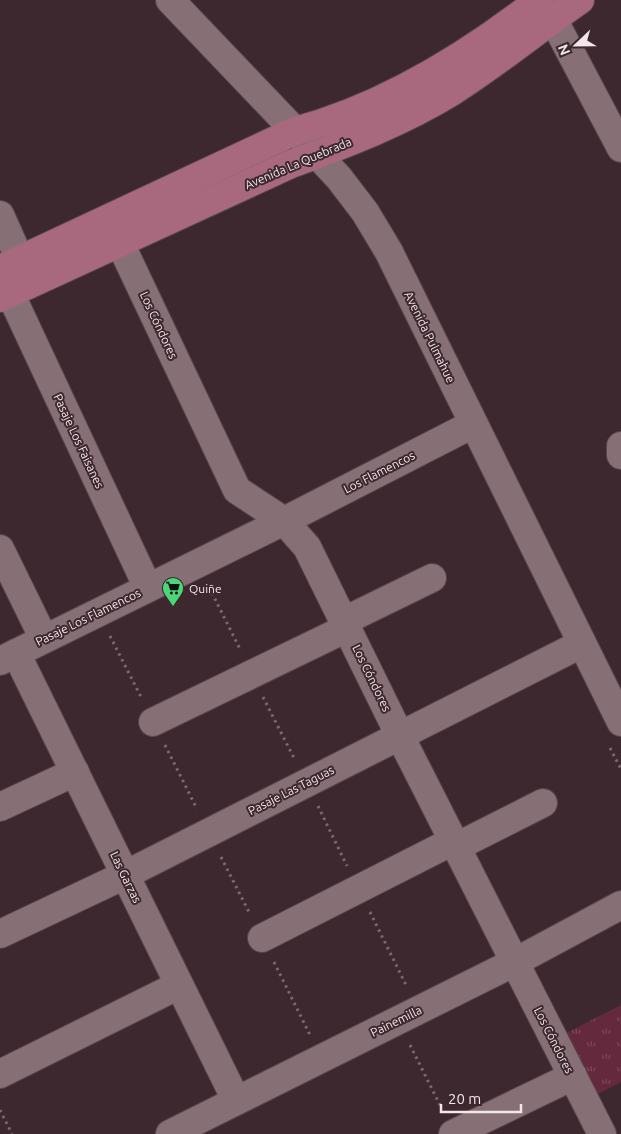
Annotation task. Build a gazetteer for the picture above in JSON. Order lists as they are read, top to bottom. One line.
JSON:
{"streets":{"main road":["Avenida La Quebrada"],"street":["Los Cóndores","Avenida Pulmahue","Pasaje Los Faisanes","Los Flamencos","Pasaje Los Flamencos","Pasaje Las Taguas","Las Garzas","Painemilla"]},"crossings":[["Avenida La Quebrada","Los Cóndores"],["Avenida La Quebrada","Avenida Pulmahue"],["Avenida La Quebrada","Pasaje Los Faisanes"],["Los Cóndores","Los Flamencos"],["Los Cóndores","Pasaje Los Flamencos"],["Los Cóndores","Pasaje Las Taguas"],["Los Cóndores","Painemilla"],["Avenida Pulmahue","Los Flamencos"],["Avenida Pulmahue","Pasaje Las Taguas"],["Pasaje Los Faisanes","Pasaje Los Flamencos"],["Los Flamencos","Pasaje Los Flamencos"],["Pasaje Los Flamencos","Las Garzas"],["Pasaje Las Taguas","Las Garzas"],["Las Garzas","Painemilla"]],"places":{"supermarket":["Quiñe"]},"scale_bar":"20 m","north":"left"}
